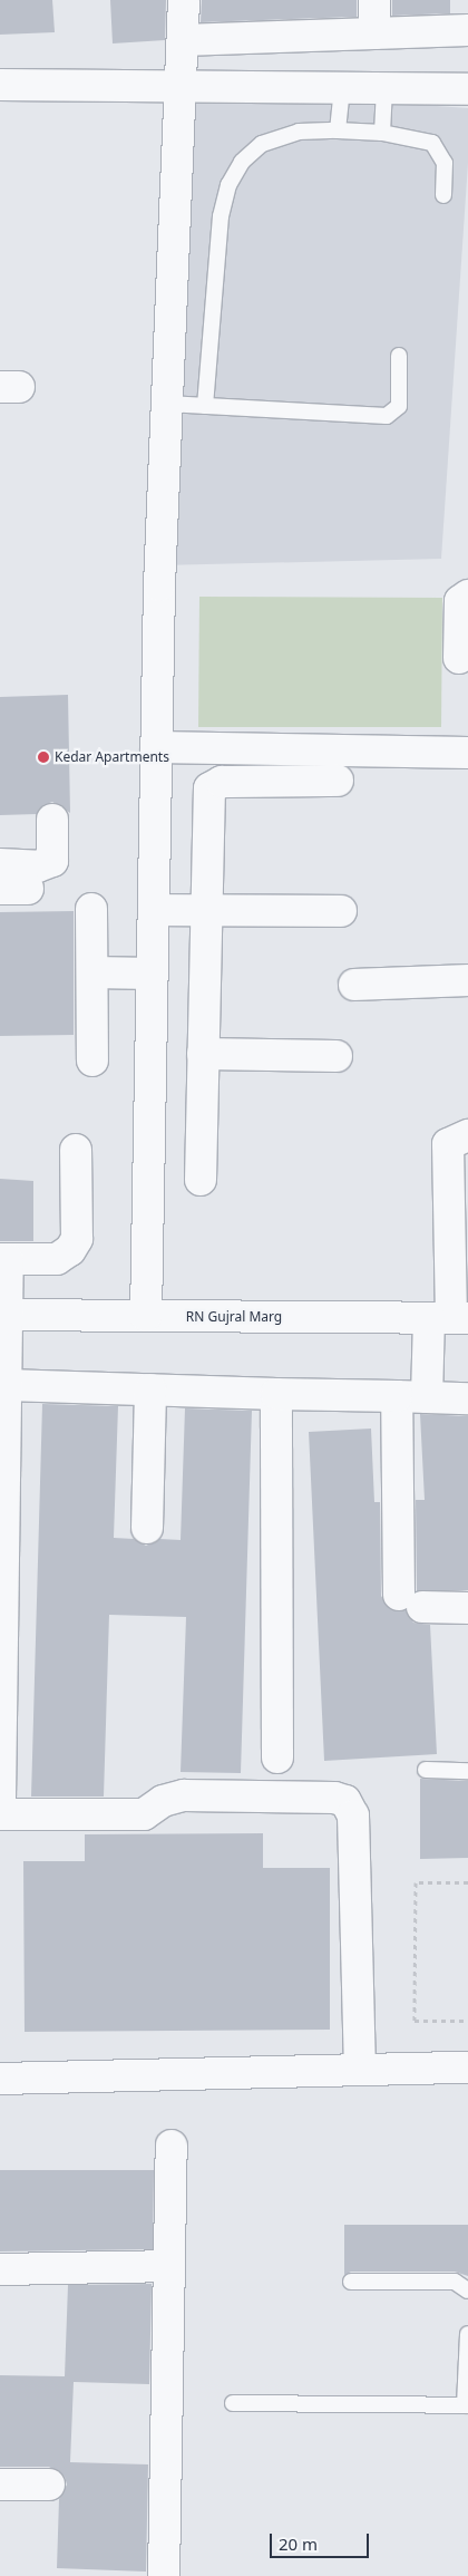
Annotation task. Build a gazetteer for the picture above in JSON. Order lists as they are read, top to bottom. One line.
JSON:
{"streets":{"street":["RN Gujral Marg"]},"places":["Kedar Apartments"],"scale_bar":"20 m"}
